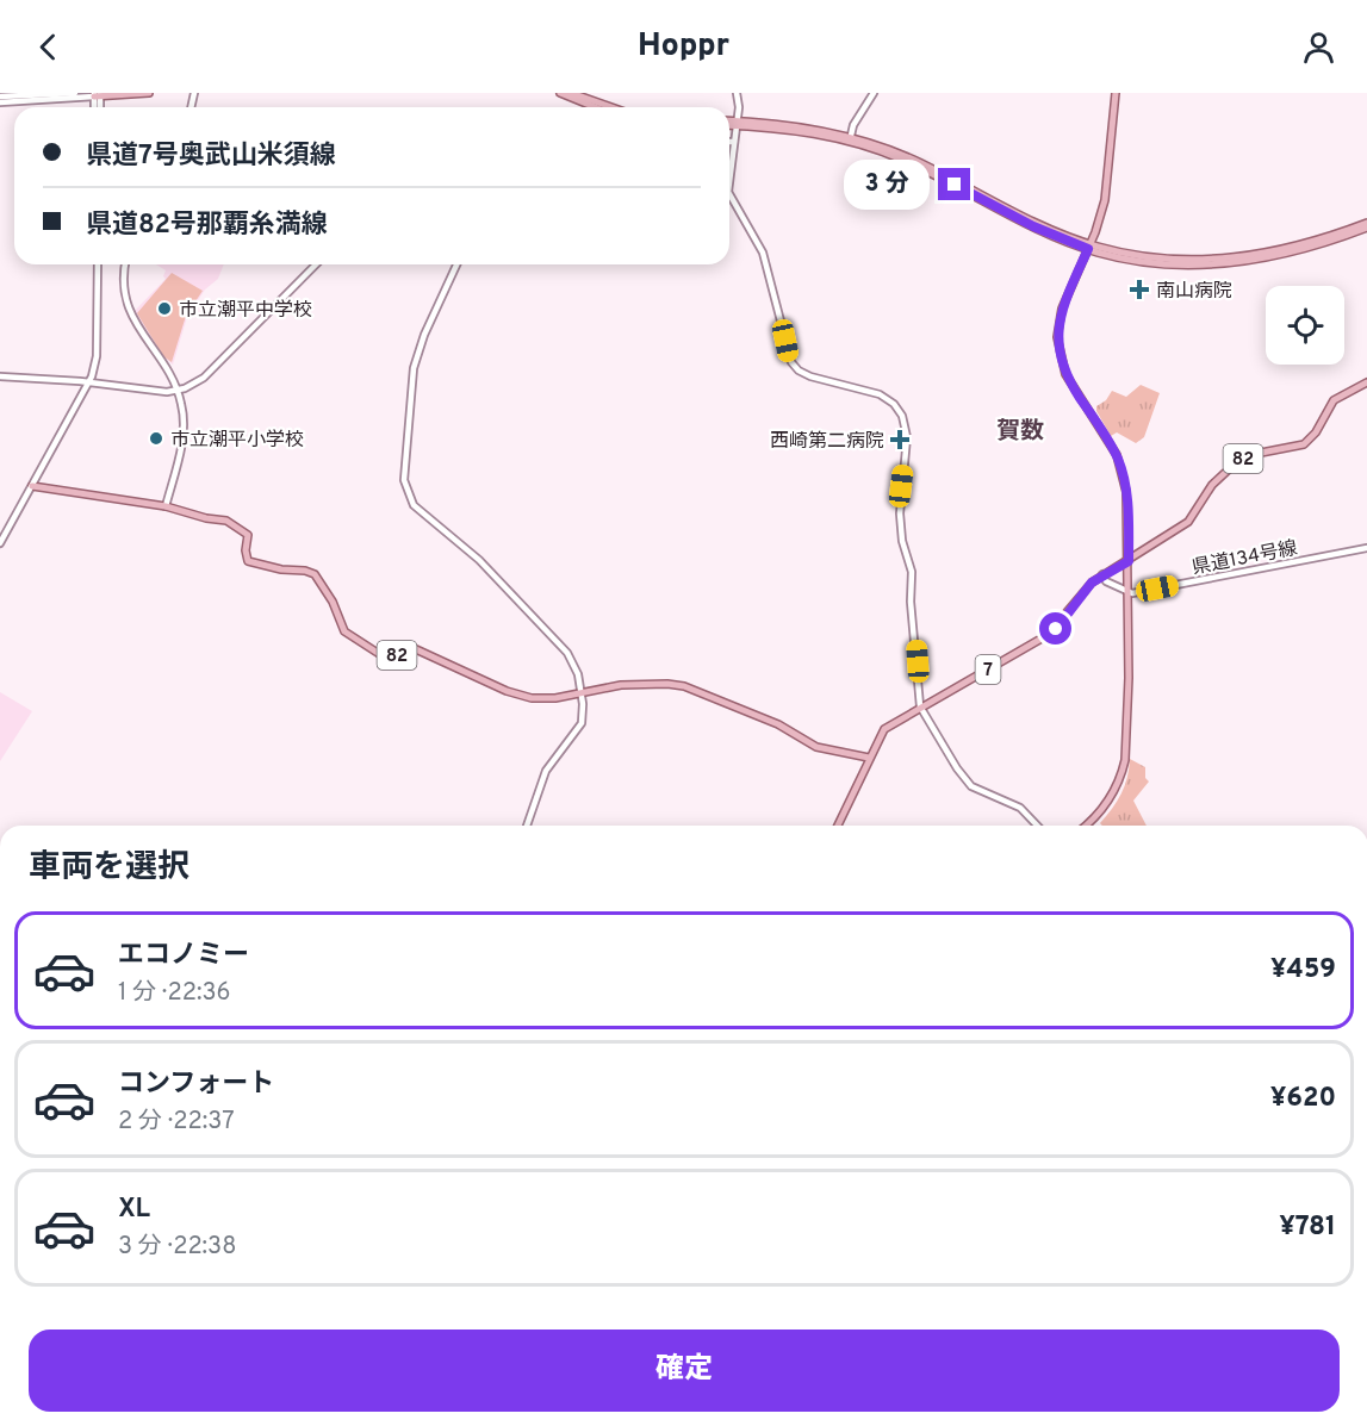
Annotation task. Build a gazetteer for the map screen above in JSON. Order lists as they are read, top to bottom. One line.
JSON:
{"streets":{"main road":["82","7"],"street":["県道134号線"]},"crossings":[["82","7"]],"districts":["賀数"],"places":{"health":["南山病院","西崎第二病院"],"other":["市立潮平中学校","市立潮平小学校"]},"page":{"header":"Hoppr","banner":["県道7号奥武山米須線","県道82号那覇糸満線"],"bubble":"3 分","heading":"車両を選択","list":[{"name":"エコノミー","note":"1 分 · 22:36","value":"¥459"},{"name":"コンフォート","note":"2 分 · 22:37","value":"¥620"},{"name":"XL","note":"3 分 · 22:38","value":"¥781"}],"buttons":"確定"}}
